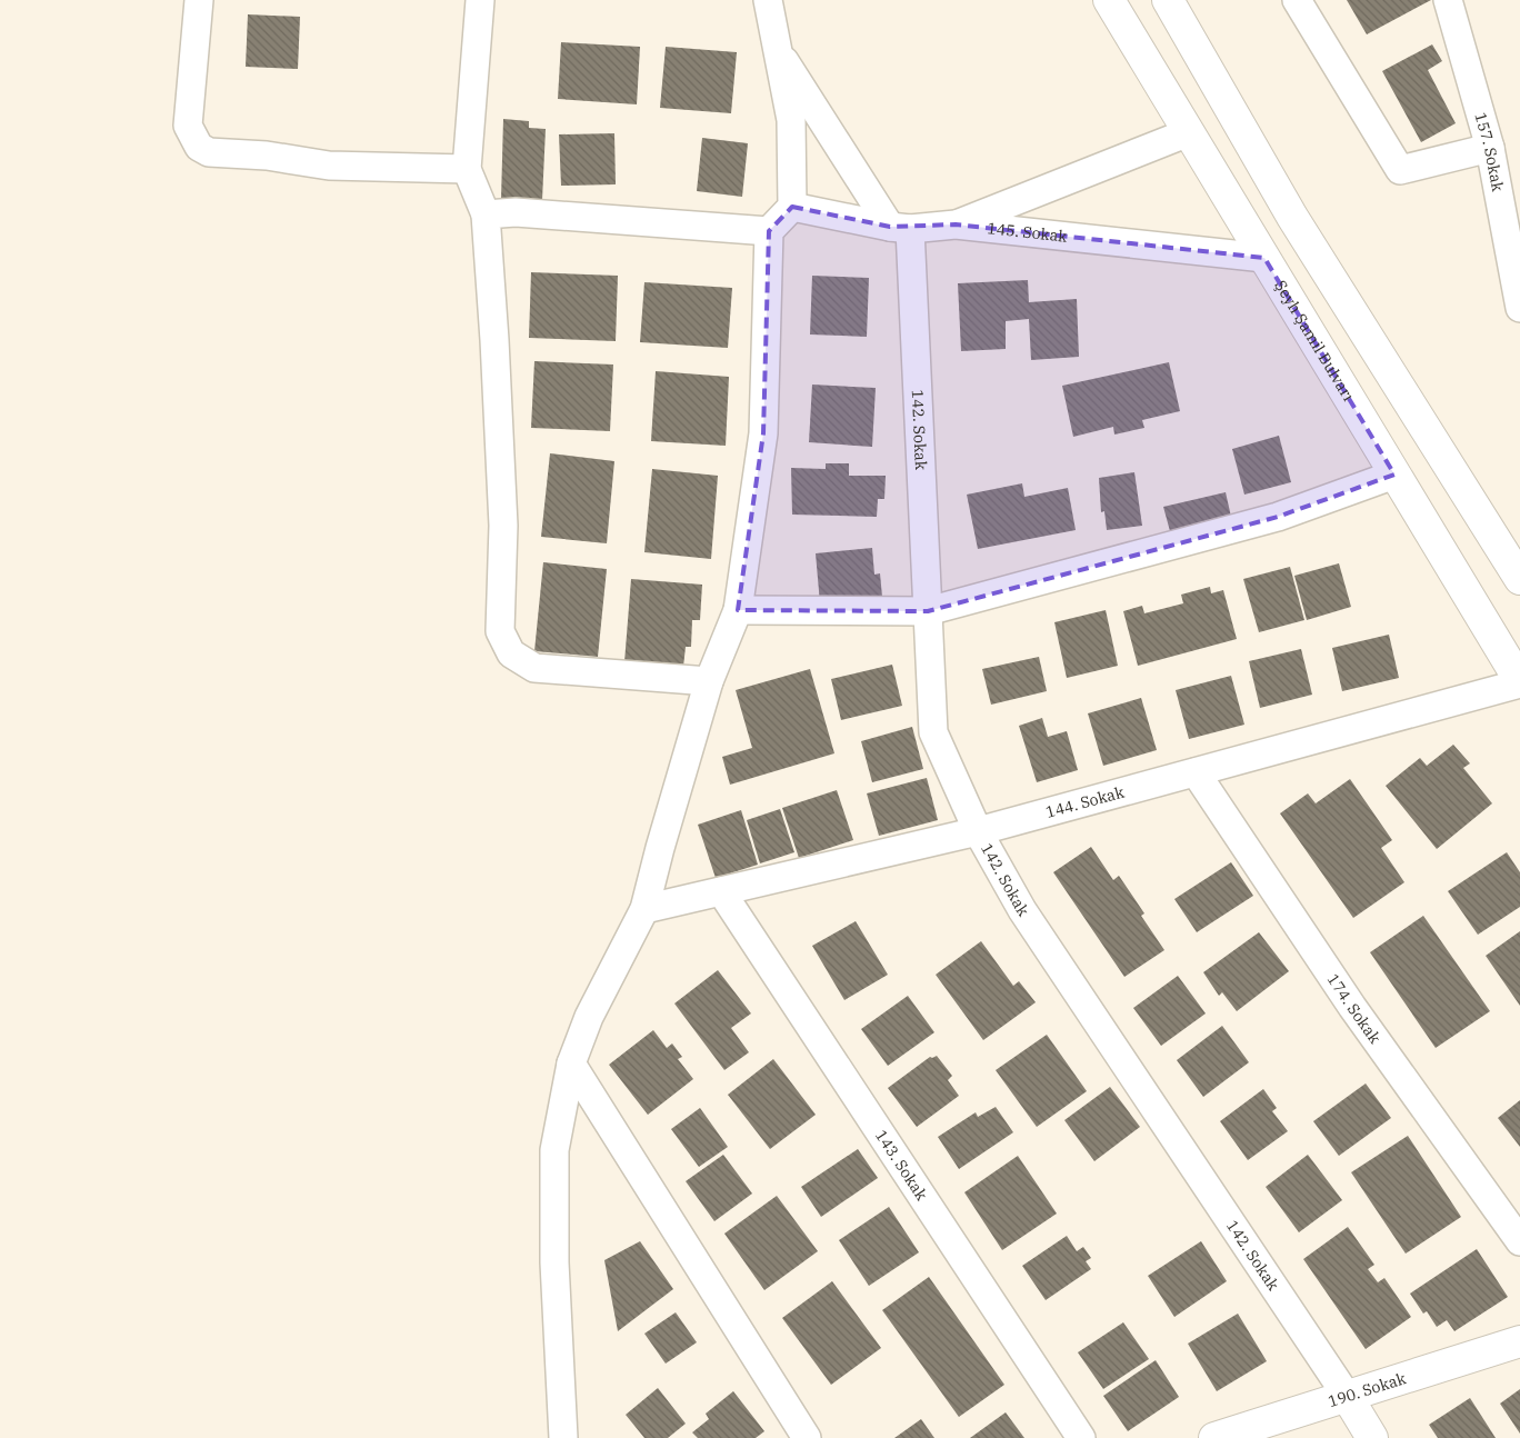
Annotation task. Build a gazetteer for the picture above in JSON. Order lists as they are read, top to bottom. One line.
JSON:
{"streets":{"main road":["Şeyh Şamil Bulvarı","142. Sokak","190. Sokak"],"street":["157. Sokak","145. Sokak","144. Sokak","174. Sokak","143. Sokak"]},"crossings":[["145. Sokak","Şeyh Şamil Bulvarı"],["145. Sokak","142. Sokak"],["Şeyh Şamil Bulvarı","144. Sokak"],["142. Sokak","144. Sokak"],["142. Sokak","190. Sokak"],["144. Sokak","174. Sokak"],["144. Sokak","143. Sokak"]]}
